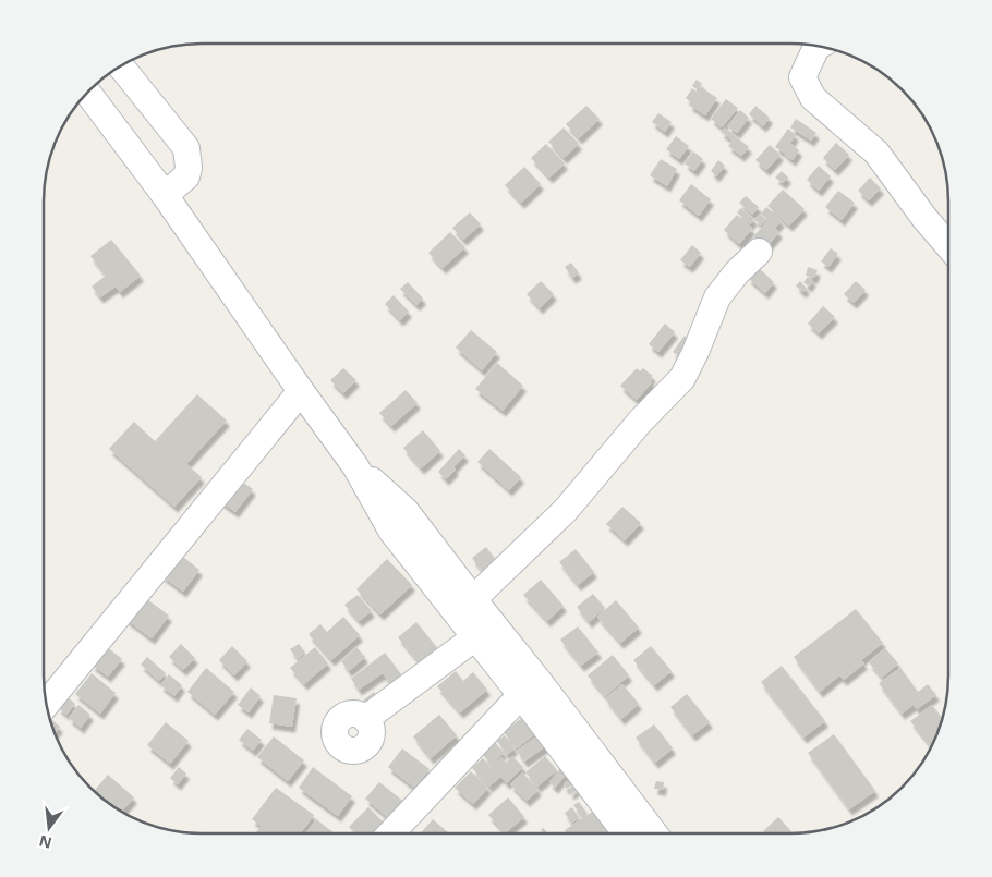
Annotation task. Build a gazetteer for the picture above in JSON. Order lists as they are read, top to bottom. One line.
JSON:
{"north":"bottom"}
